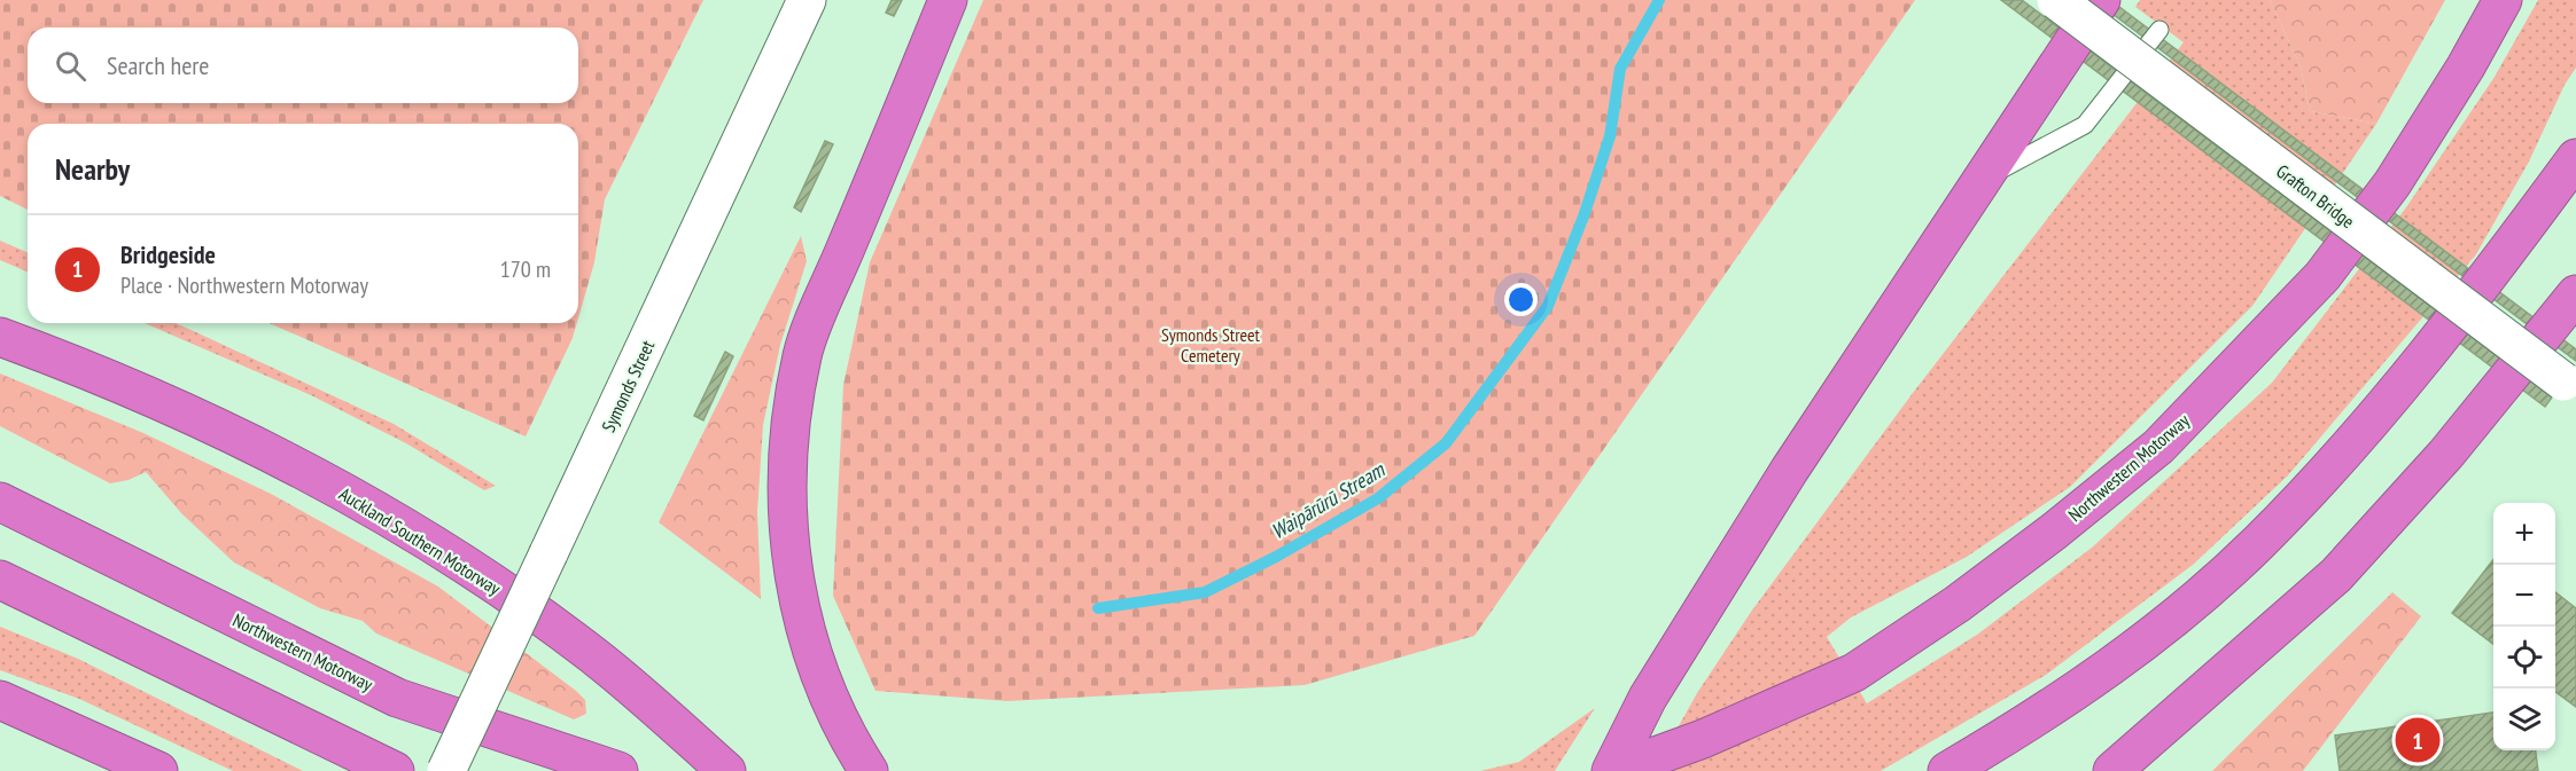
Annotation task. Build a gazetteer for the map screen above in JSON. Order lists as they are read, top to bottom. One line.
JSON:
{"streets":{"highway":["Northwestern Motorway","Auckland Southern Motorway"],"main road":["Grafton Bridge","Symonds Street"]},"water":["Waipārūrū Stream"],"parks":["Symonds Street Cemetery"],"page":{"search":"Search here","heading":"Nearby","list":[{"mark":"1","name":"Bridgeside","note":"Place · Northwestern Motorway","value":"170 m"}],"map_buttons":["+","−"],"pins":"1"}}
